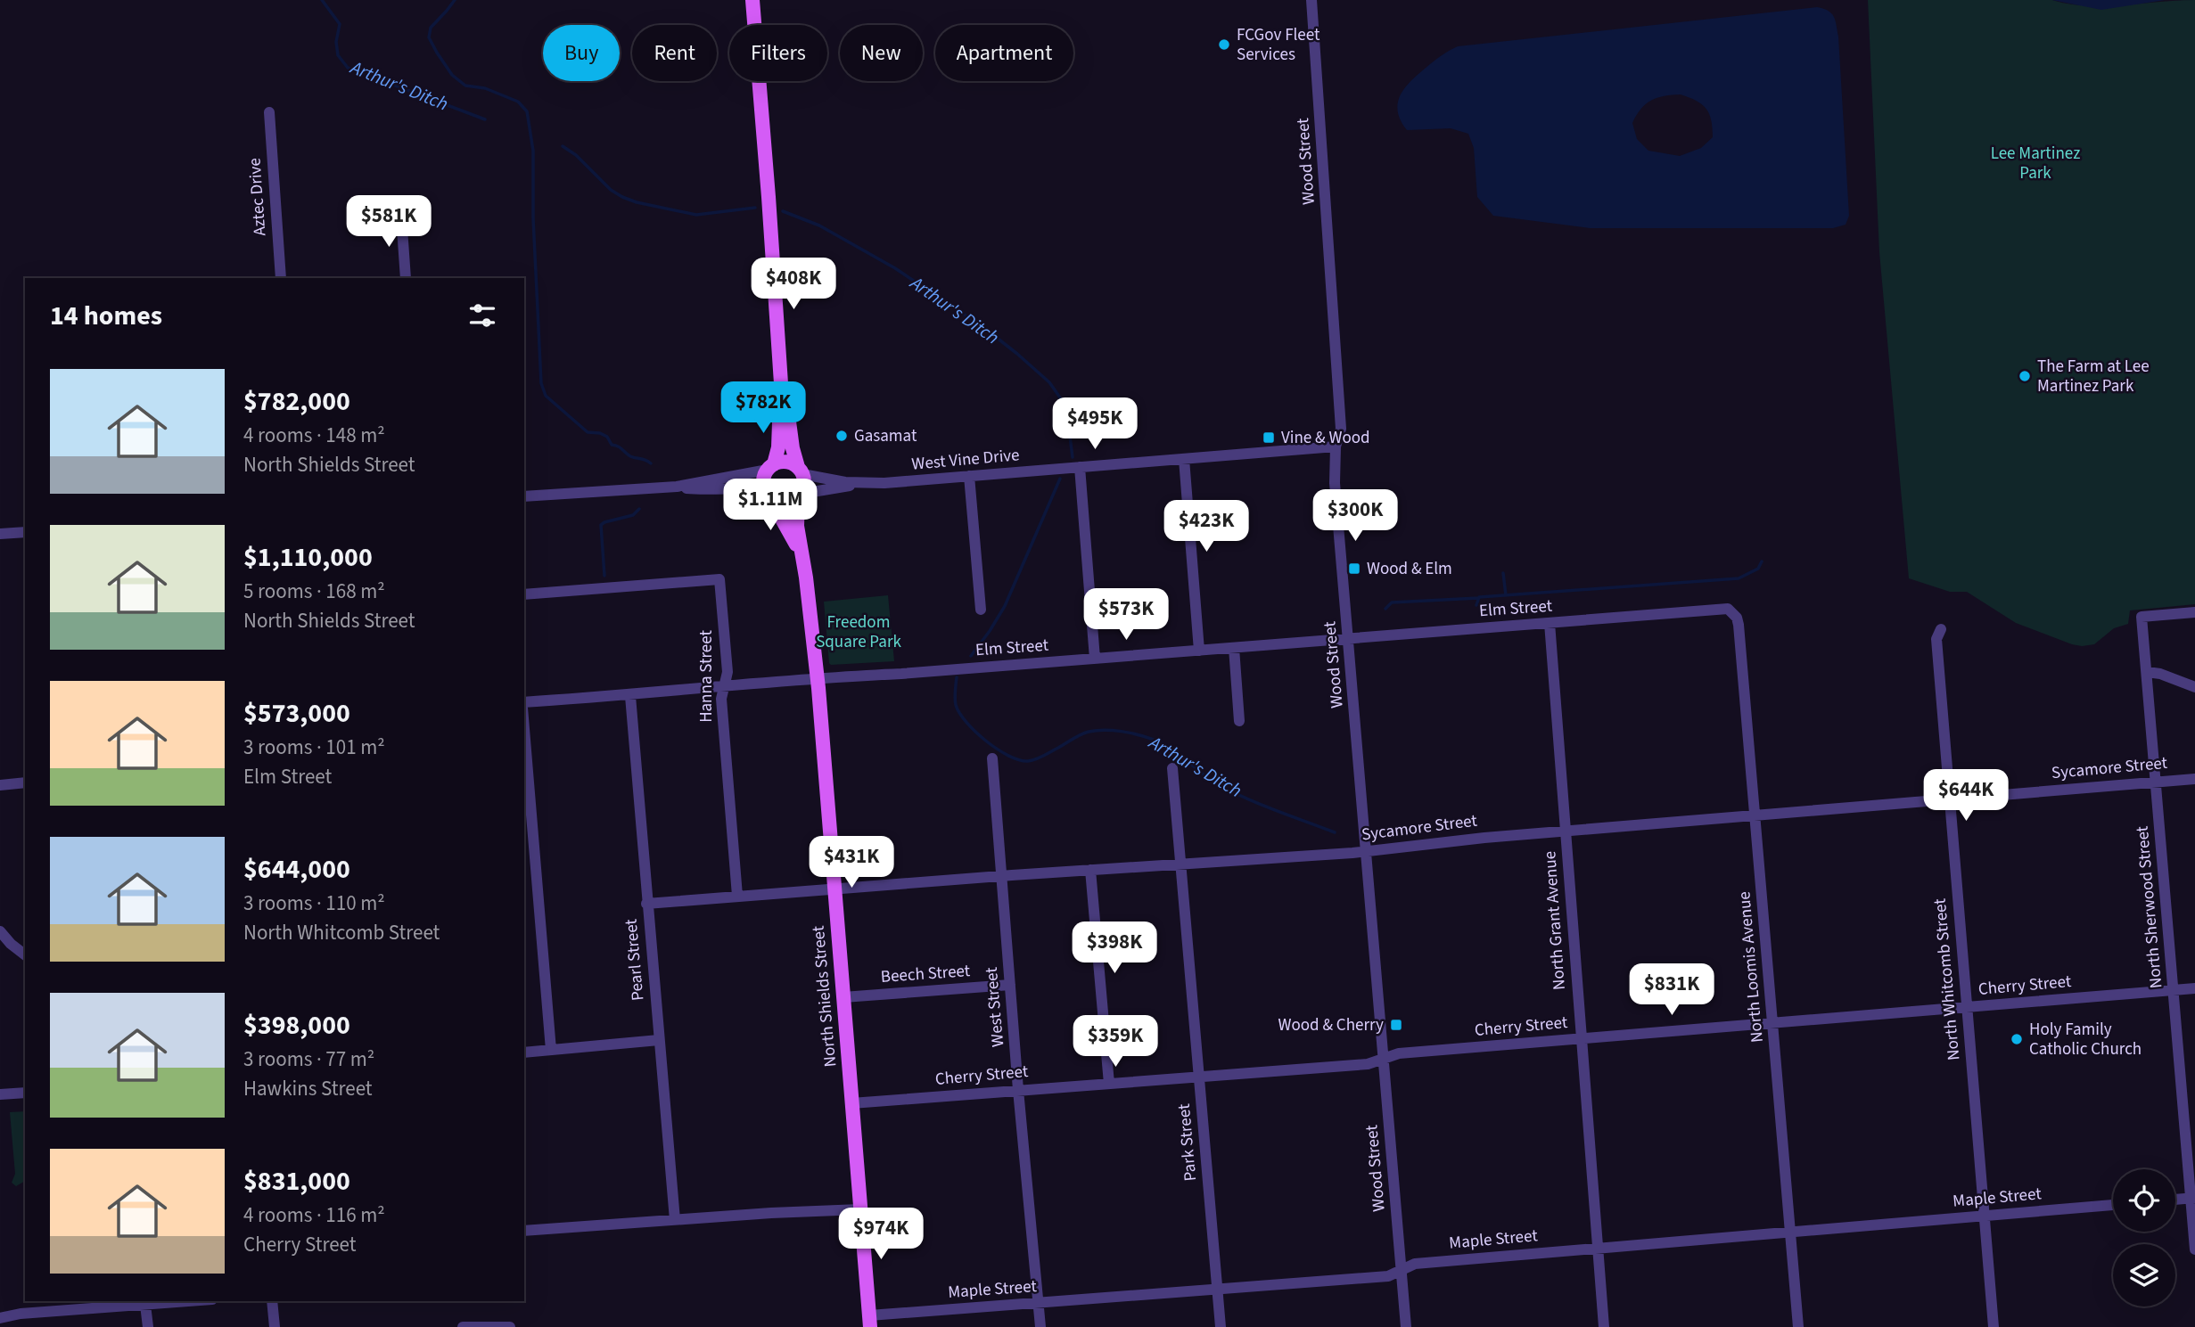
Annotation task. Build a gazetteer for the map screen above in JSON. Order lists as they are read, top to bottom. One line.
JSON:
{"streets":{"main road":["North Shields Street"],"street":["Wood Street","Aztec Drive","West Vine Drive","Elm Street","Hanna Street","Sycamore Street","North Sherwood Street","North Grant Avenue","Pearl Street","North Loomis Avenue","Beech Street","North Whitcomb Street","Cherry Street","West Street","Park Street","Maple Street"]},"crossings":[["Wood Street","West Vine Drive"],["Wood Street","Elm Street"],["Wood Street","Sycamore Street"],["Wood Street","Cherry Street"],["Wood Street","Maple Street"],["West Vine Drive","North Shields Street"],["Elm Street","Hanna Street"],["Elm Street","North Grant Avenue"],["Elm Street","Pearl Street"],["Elm Street","North Loomis Avenue"],["Elm Street","North Shields Street"],["Hanna Street","Sycamore Street"],["Sycamore Street","North Sherwood Street"],["Sycamore Street","North Grant Avenue"],["Sycamore Street","Pearl Street"],["Sycamore Street","North Loomis Avenue"],["Sycamore Street","North Whitcomb Street"],["Sycamore Street","North Shields Street"],["Sycamore Street","West Street"],["Sycamore Street","Park Street"],["North Sherwood Street","Cherry Street"],["North Grant Avenue","Cherry Street"],["North Grant Avenue","Maple Street"],["North Loomis Avenue","Cherry Street"],["North Loomis Avenue","Maple Street"],["Beech Street","North Shields Street"],["Beech Street","West Street"],["North Whitcomb Street","Cherry Street"],["North Whitcomb Street","Maple Street"],["Cherry Street","North Shields Street"],["Cherry Street","West Street"],["Cherry Street","Park Street"],["North Shields Street","Maple Street"],["West Street","Maple Street"],["Park Street","Maple Street"]],"water":["Arthur's Ditch"],"parks":["Lee Martinez Park","Freedom Square Park"],"places":{"other":["FCGov Fleet Services","The Farm at Lee Martinez Park","Gasamat","Holy Family Catholic Church"],"transit":["Vine & Wood","Wood & Elm","Wood & Cherry"]},"page":{"chip":["Buy","Rent","Filters","New","Apartment"],"price":["$581K","$408K","$782K","$495K","$1.11M","$300K","$423K","$573K","$644K","$431K","$398K","$831K","$359K","$974K"],"heading":"14 homes","list":[{"name":"$782,000","note":"4 rooms · 148 m² · North Shields Street"},{"name":"$1,110,000","note":"5 rooms · 168 m² · North Shields Street"},{"name":"$573,000","note":"3 rooms · 101 m² · Elm Street"},{"name":"$644,000","note":"3 rooms · 110 m² · North Whitcomb Street"},{"name":"$398,000","note":"3 rooms · 77 m² · Hawkins Street"},{"name":"$831,000","note":"4 rooms · 116 m² · Cherry Street"}]}}
